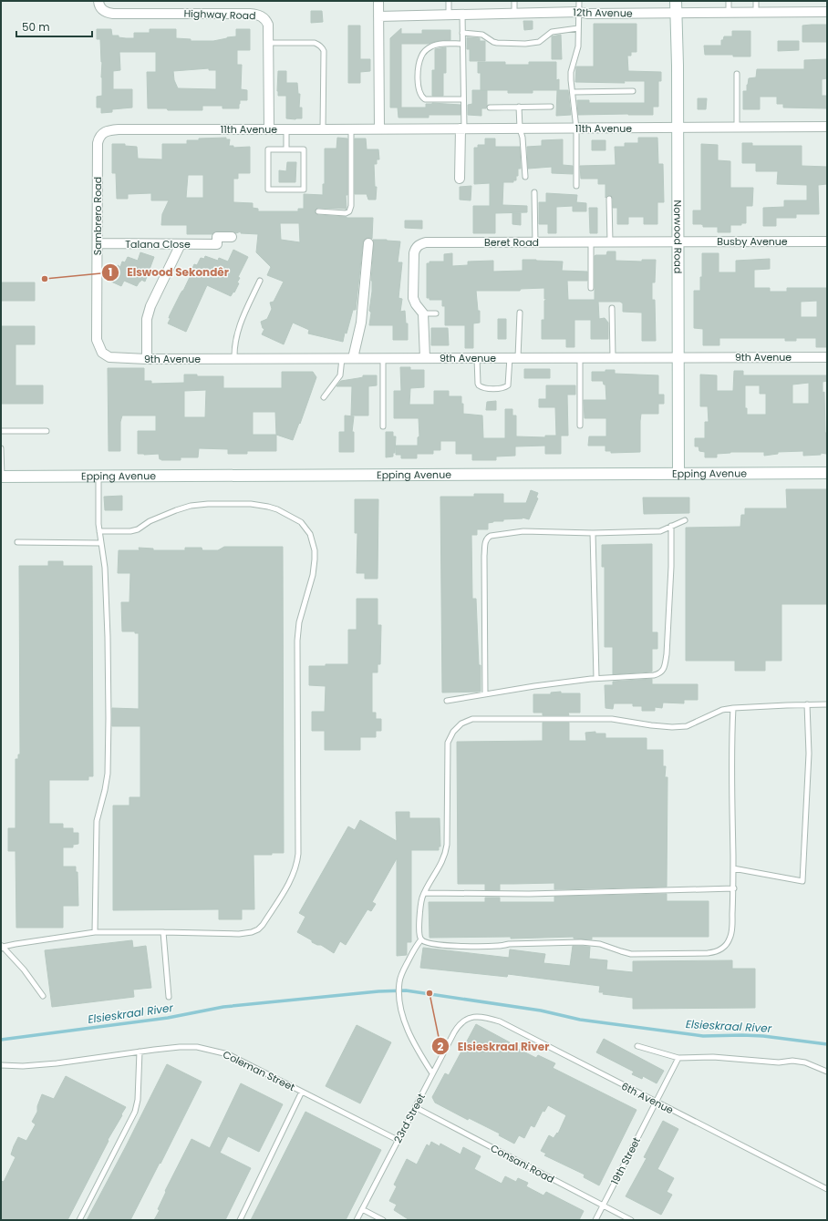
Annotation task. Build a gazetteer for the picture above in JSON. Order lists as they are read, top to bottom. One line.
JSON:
{"streets":{"street":["12th Avenue","Highway Road","11th Avenue","Sambrero Road","Norwood Road","Busby Avenue","Beret Road","Talana Close","9th Avenue","Epping Avenue"],"lane":["Coleman Street","6th Avenue","23rd Street","19th Street","Consani Road"]},"crossings":[["12th Avenue","Norwood Road"],["Highway Road","11th Avenue"],["11th Avenue","Sambrero Road"],["11th Avenue","Norwood Road"],["Sambrero Road","Talana Close"],["Sambrero Road","9th Avenue"],["Norwood Road","Busby Avenue"],["Norwood Road","Beret Road"],["Norwood Road","9th Avenue"],["Norwood Road","Epping Avenue"],["Busby Avenue","Beret Road"],["Beret Road","9th Avenue"],["Coleman Street","23rd Street"],["6th Avenue","23rd Street"],["6th Avenue","19th Street"],["23rd Street","Consani Road"],["19th Street","Consani Road"]],"water":["Elsieskraal River"],"places":["Elswood Sekondêr","Elsieskraal River"],"scale_bar":"50 m"}
